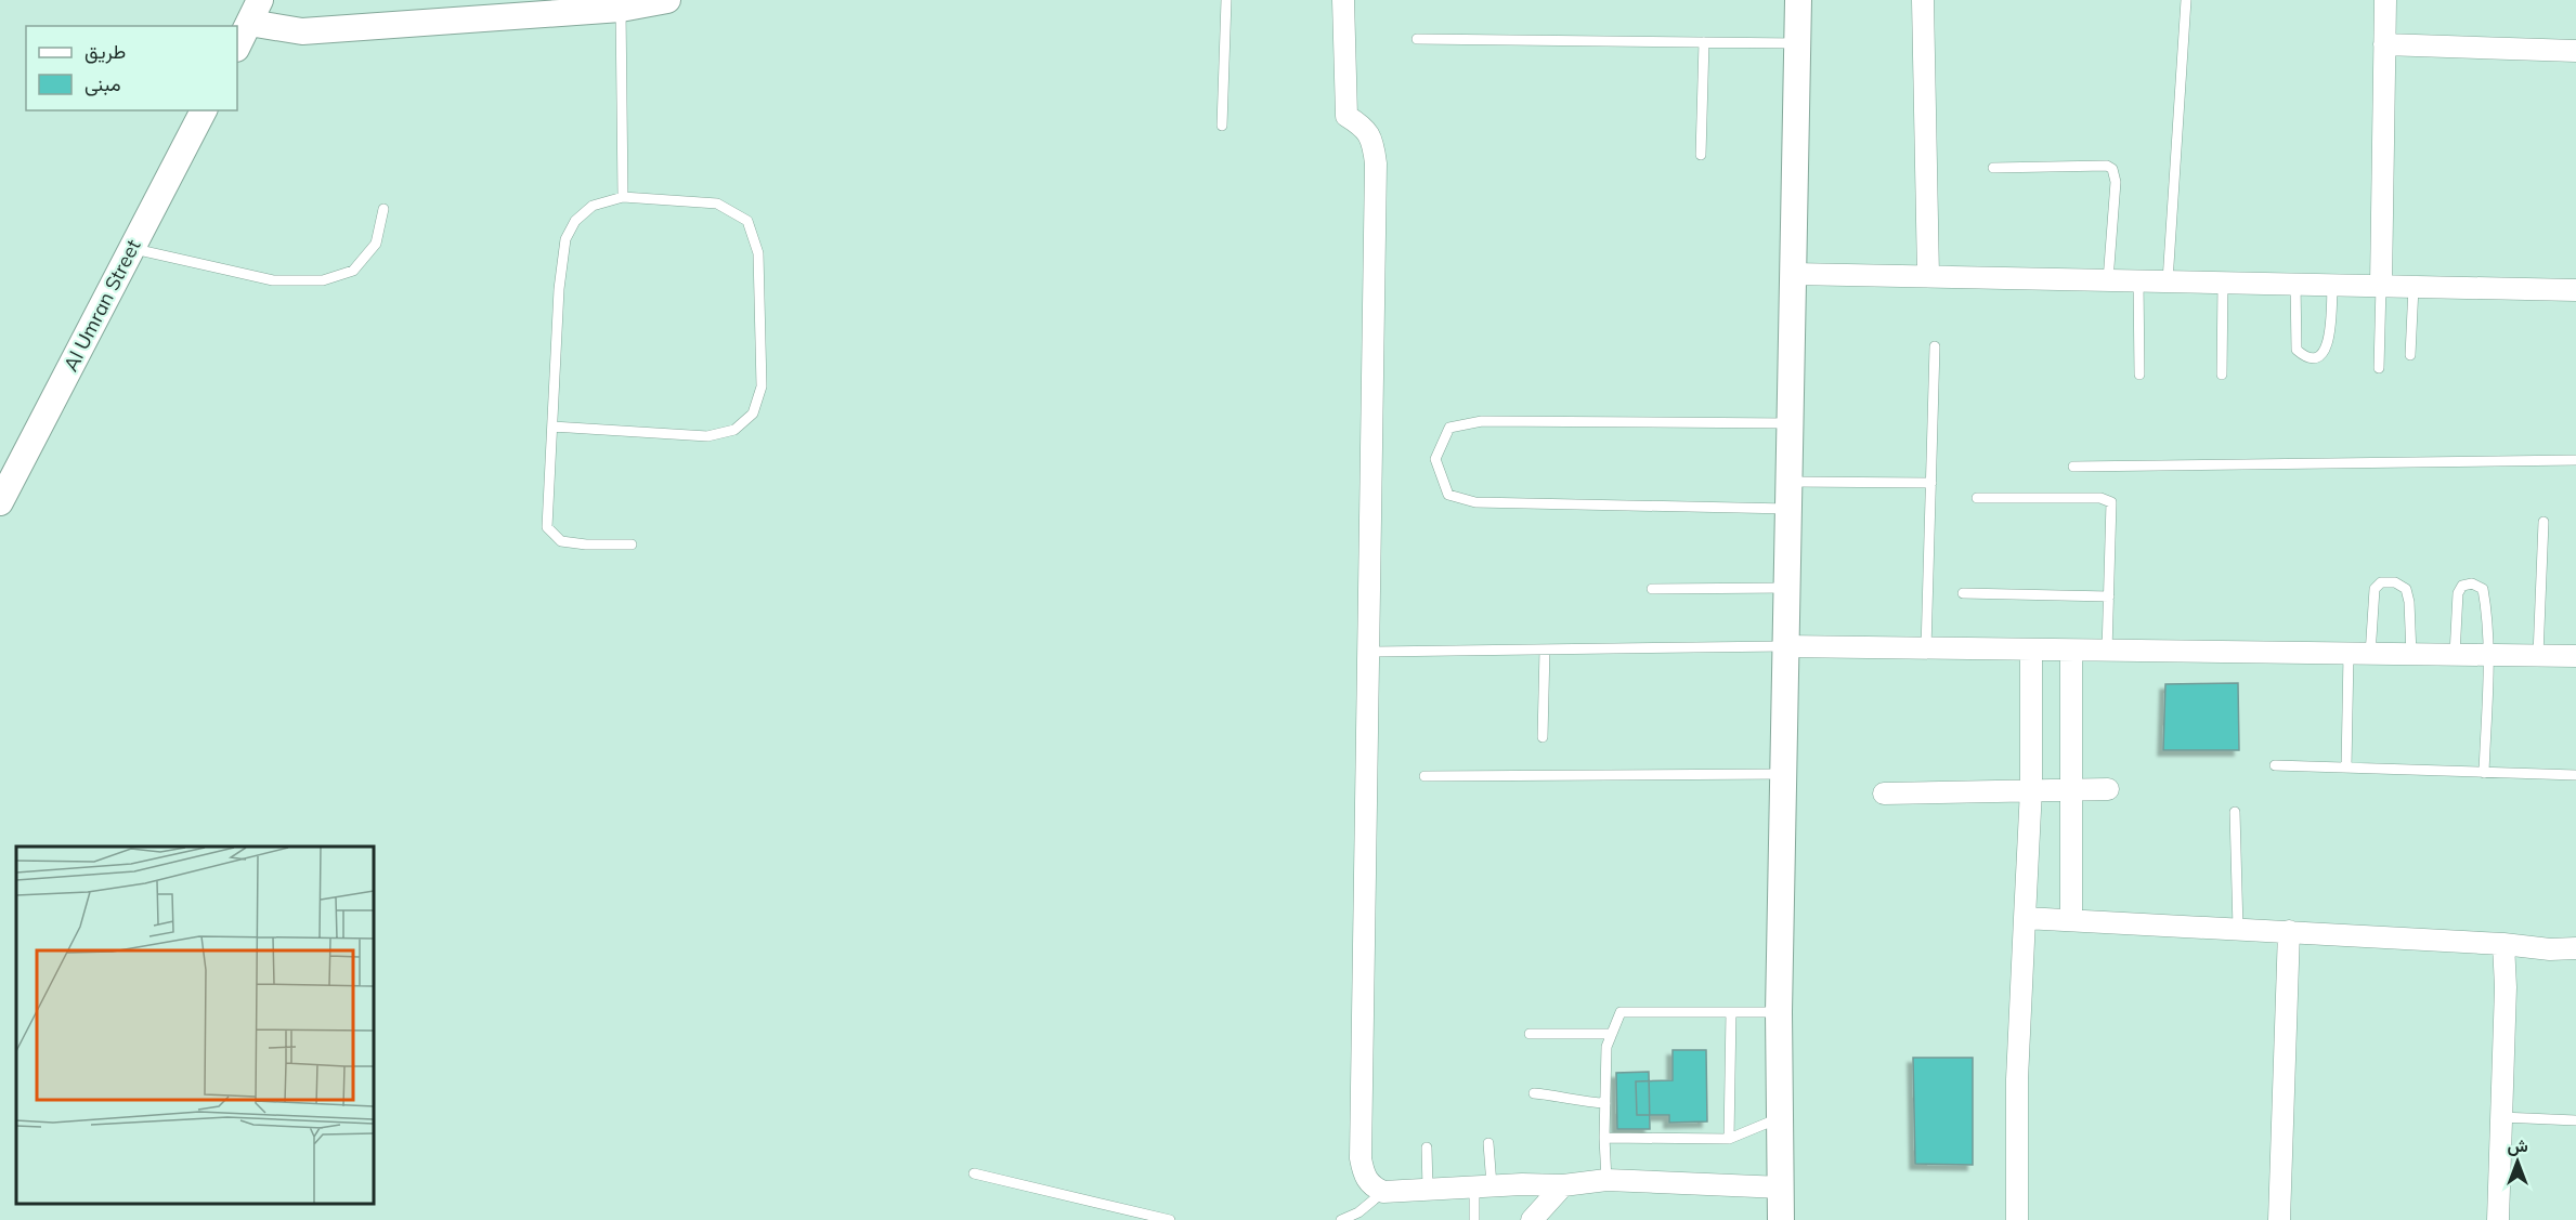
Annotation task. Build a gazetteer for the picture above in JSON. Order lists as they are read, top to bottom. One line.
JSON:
{"streets":{"street":["Al Umran Street"]},"legend":["طريق","مبنى"],"north":"top"}
